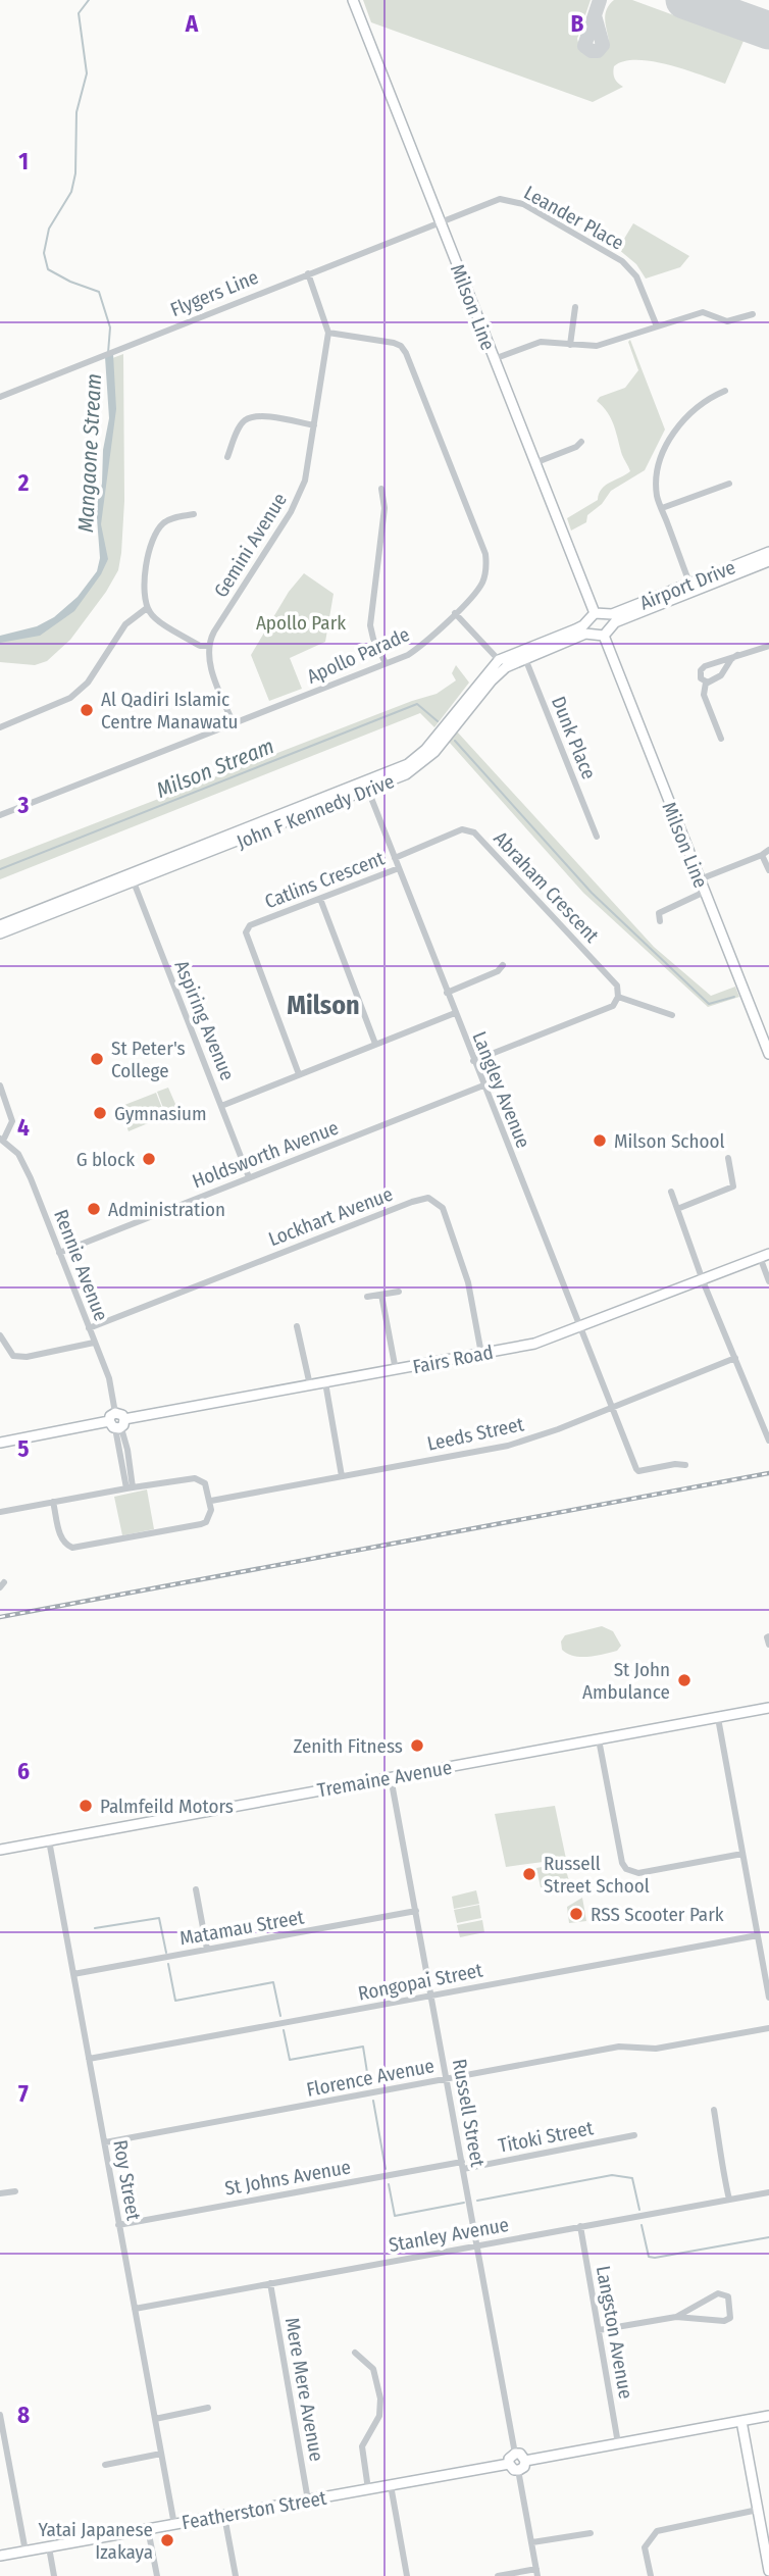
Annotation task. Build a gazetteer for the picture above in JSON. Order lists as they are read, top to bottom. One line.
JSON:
{"streets":{"main road":["Milson Line","Airport Drive","John F Kennedy Drive","Fairs Road","Tremaine Avenue","Featherston Street"],"street":["Leander Place","Flygers Line","Gemini Avenue","Apollo Parade","Dunk Place","Catlins Crescent","Abraham Crescent","Aspiring Avenue","Langley Avenue","Holdsworth Avenue","Lockhart Avenue","Rennie Avenue","Leeds Street","Matamau Street","Rongopai Street","Florence Avenue","Russell Street","Titoki Street","St Johns Avenue","Roy Street","Stanley Avenue","Langston Avenue","Mere Mere Avenue"]},"crossings":[["Leander Place","Flygers Line"],["Leander Place","Milson Line"],["Flygers Line","Milson Line"],["Milson Line","Airport Drive"],["Milson Line","John F Kennedy Drive"],["Gemini Avenue","Apollo Parade"],["Airport Drive","John F Kennedy Drive"],["Dunk Place","John F Kennedy Drive"],["John F Kennedy Drive","Aspiring Avenue"],["John F Kennedy Drive","Langley Avenue"],["Catlins Crescent","Langley Avenue"],["Abraham Crescent","Langley Avenue"],["Aspiring Avenue","Holdsworth Avenue"],["Langley Avenue","Holdsworth Avenue"],["Langley Avenue","Fairs Road"],["Langley Avenue","Leeds Street"],["Holdsworth Avenue","Rennie Avenue"],["Lockhart Avenue","Rennie Avenue"],["Lockhart Avenue","Fairs Road"],["Rennie Avenue","Fairs Road"],["Tremaine Avenue","Russell Street"],["Tremaine Avenue","Roy Street"],["Matamau Street","Russell Street"],["Matamau Street","Roy Street"],["Rongopai Street","Russell Street"],["Rongopai Street","Roy Street"],["Florence Avenue","Russell Street"],["Florence Avenue","Roy Street"],["Russell Street","Titoki Street"],["Russell Street","St Johns Avenue"],["Russell Street","Stanley Avenue"],["Russell Street","Featherston Street"],["Titoki Street","St Johns Avenue"],["St Johns Avenue","Roy Street"],["Roy Street","Stanley Avenue"],["Roy Street","Featherston Street"],["Stanley Avenue","Langston Avenue"],["Stanley Avenue","Mere Mere Avenue"],["Mere Mere Avenue","Featherston Street"]],"districts":["Milson"],"water":["Mangaone Stream","Milson Stream"],"parks":["Apollo Park"],"places":["Al Qadiri Islamic Centre Manawatu","St Peter's College","Gymnasium","Milson School","G block","Administration","St John Ambulance","Zenith Fitness","Palmfeild Motors","Russell Street School","RSS Scooter Park","Yatai Japanese Izakaya"],"grid":{"columns":["A","B"],"rows":["1","2","3","4","5","6","7","8"]}}
